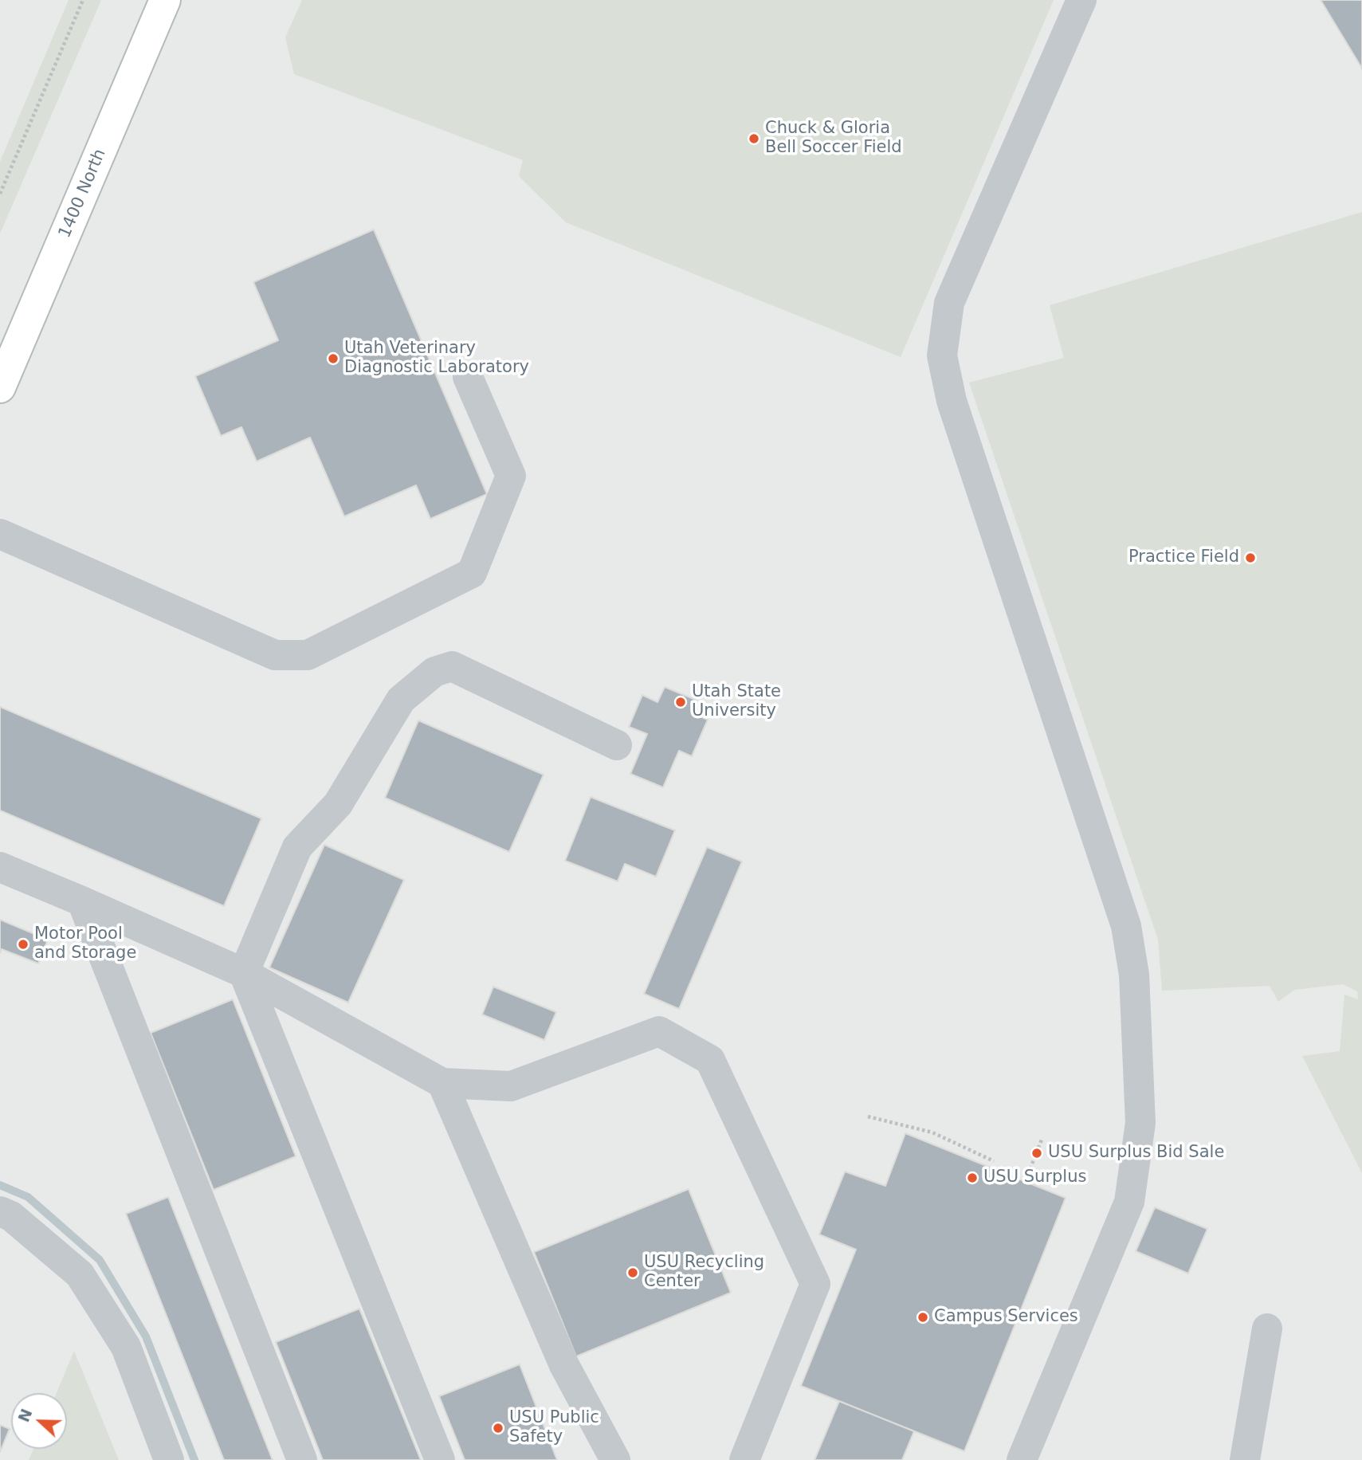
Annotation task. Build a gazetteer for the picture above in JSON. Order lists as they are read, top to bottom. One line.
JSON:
{"streets":{"main road":["1400 North"]},"places":["Chuck & Gloria Bell Soccer Field","Utah Veterinary Diagnostic Laboratory","Practice Field","Utah State University","Motor Pool and Storage","USU Surplus Bid Sale","USU Surplus","USU Recycling Center","Campus Services","USU Public Safety"],"north":"left"}
